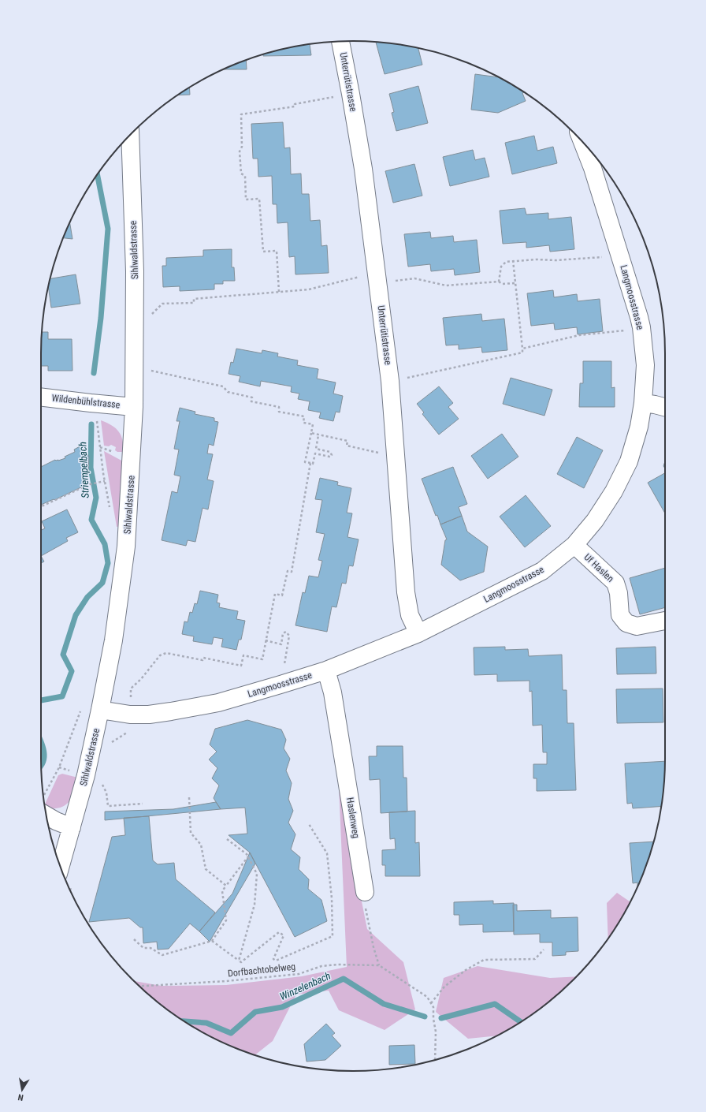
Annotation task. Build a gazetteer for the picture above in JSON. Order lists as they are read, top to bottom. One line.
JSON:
{"streets":{"street":["Unterrütistrasse","Sihlwaldstrasse","Langmoosstrasse","Wildenbühlstrasse","Uf Haslen","Haslenweg"],"path":["Dorfbachtobelweg"]},"crossings":[["Unterrütistrasse","Langmoosstrasse"],["Sihlwaldstrasse","Langmoosstrasse"],["Sihlwaldstrasse","Wildenbühlstrasse"],["Langmoosstrasse","Uf Haslen"],["Langmoosstrasse","Haslenweg"]],"water":["Striempelbach","Winzelenbach"],"north":"bottom"}
